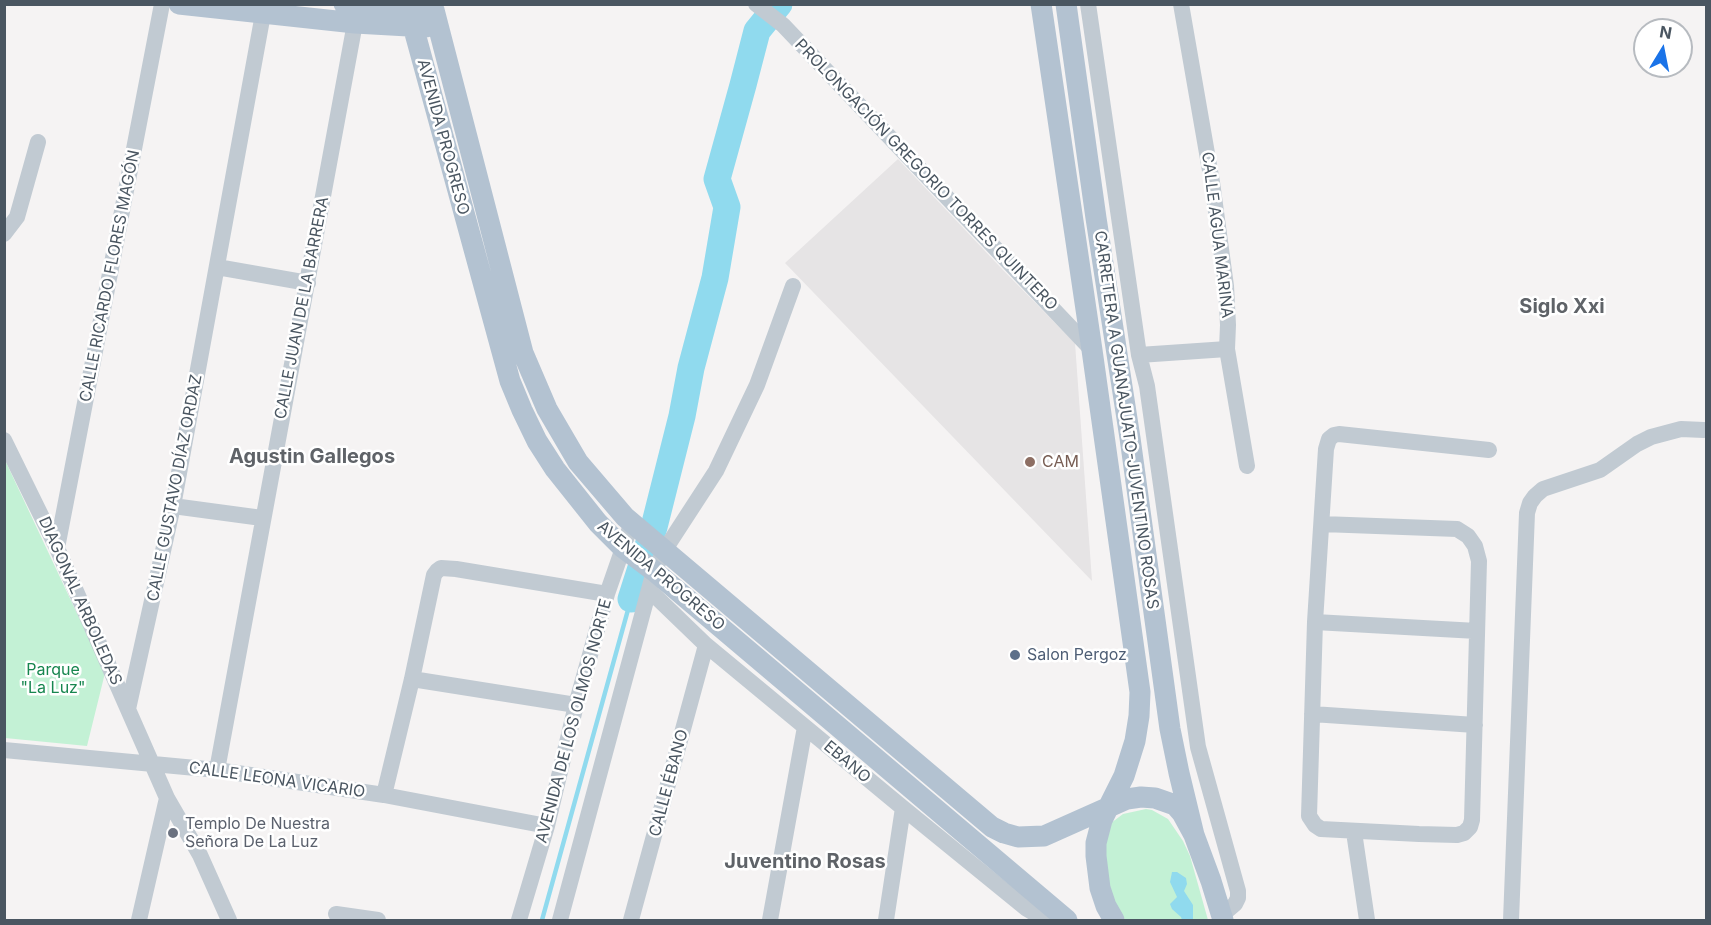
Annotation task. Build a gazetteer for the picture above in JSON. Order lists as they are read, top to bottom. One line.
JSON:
{"streets":{"main road":["AVENIDA PROGRESO","CARRETERA A GUANAJUATO-JUVENTINO ROSAS"],"street":["PROLONGACIÓN GREGORIO TORRES QUINTERO","CALLE AGUA MARINA","CALLE RICARDO FLORES MAGÓN","CALLE JUAN DE LA BARRERA","CALLE GUSTAVO DÍAZ ORDAZ","DIAGONAL ARBOLEDAS","AVENIDA DE LOS OLMOS NORTE","EBANO","CALLE LEONA VICARIO","CALLE ÉBANO"]},"crossings":[["AVENIDA PROGRESO","CARRETERA A GUANAJUATO-JUVENTINO ROSAS"],["AVENIDA PROGRESO","AVENIDA DE LOS OLMOS NORTE"],["AVENIDA PROGRESO","EBANO"],["PROLONGACIÓN GREGORIO TORRES QUINTERO","CARRETERA A GUANAJUATO-JUVENTINO ROSAS"],["CALLE RICARDO FLORES MAGÓN","DIAGONAL ARBOLEDAS"],["CALLE JUAN DE LA BARRERA","CALLE LEONA VICARIO"],["CALLE GUSTAVO DÍAZ ORDAZ","DIAGONAL ARBOLEDAS"],["DIAGONAL ARBOLEDAS","CALLE LEONA VICARIO"],["AVENIDA DE LOS OLMOS NORTE","CALLE LEONA VICARIO"],["EBANO","CALLE ÉBANO"]],"districts":["Siglo Xxi","Agustin Gallegos","Juventino Rosas"],"parks":["Parque \"La Luz\""],"places":["CAM","Salon Pergoz","Templo De Nuestra Señora De La Luz"],"north":"top"}
